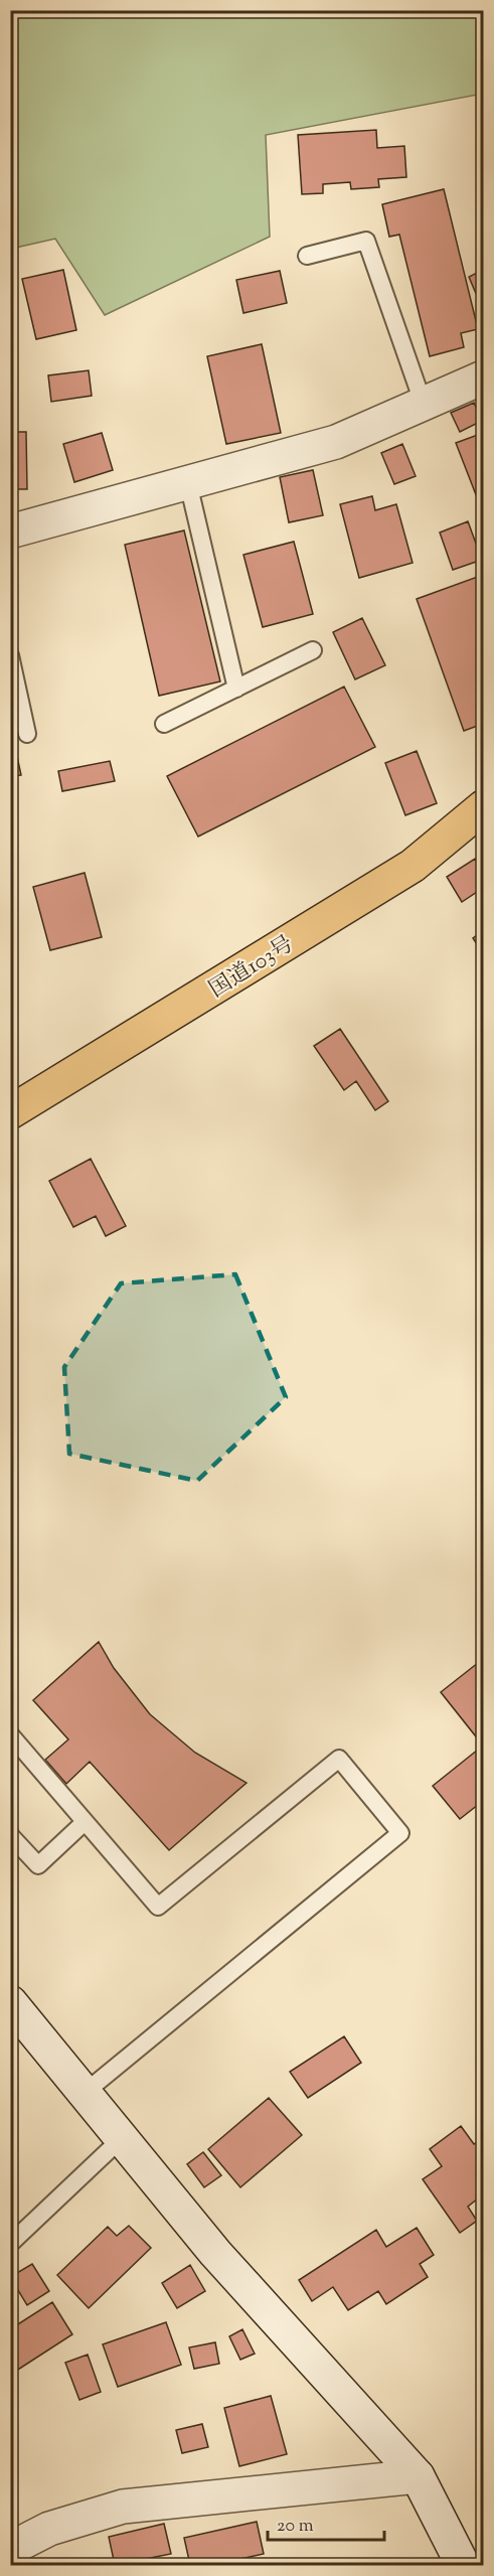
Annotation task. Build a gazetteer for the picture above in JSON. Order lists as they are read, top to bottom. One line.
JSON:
{"streets":{"highway":["国道103号"]},"scale_bar":"20 m"}
